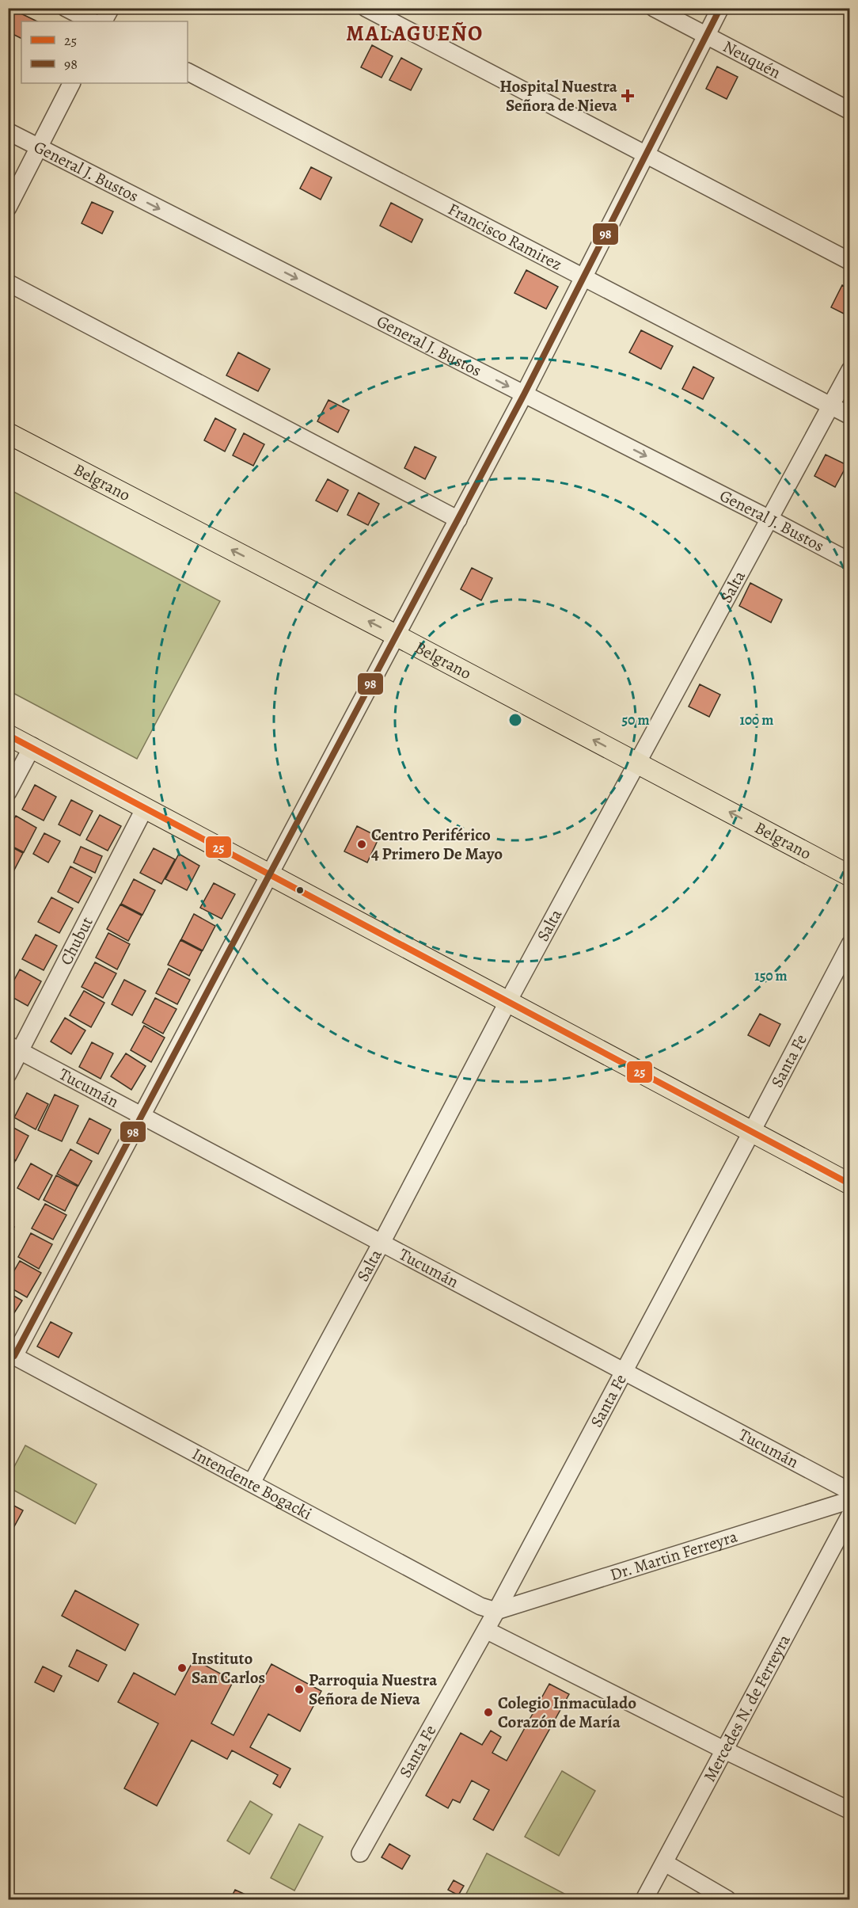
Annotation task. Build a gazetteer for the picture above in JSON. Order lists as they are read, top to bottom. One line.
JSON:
{"streets":{"main road":["Belgrano"],"street":["Neuquén","General J. Bustos","Francisco Ramirez","Salta","Chubut","Santa Fe","Tucumán","Intendente Bogacki","Dr. Martin Ferreyra","Mercedes N. de Ferreyra"]},"crossings":[["General J. Bustos","Salta"],["Francisco Ramirez","Salta"],["Belgrano","Salta"],["Salta","Tucumán"],["Salta","Intendente Bogacki"],["Chubut","Tucumán"],["Santa Fe","Tucumán"],["Santa Fe","Intendente Bogacki"],["Santa Fe","Dr. Martin Ferreyra"],["Intendente Bogacki","Dr. Martin Ferreyra"]],"one_way":["Belgrano"],"districts":["MALAGUEÑO"],"places":{"health":["Hospital Nuestra Señora de Nieva"],"other":["Centro Periférico 4 Primero De Mayo","Instituto San Carlos","Parroquia Nuestra Señora de Nieva","Colegio Inmaculado Corazón de María"]},"lines":["transit line 98","transit line 25"],"legend":["25","98"],"rings":["50 m","100 m","150 m"]}
